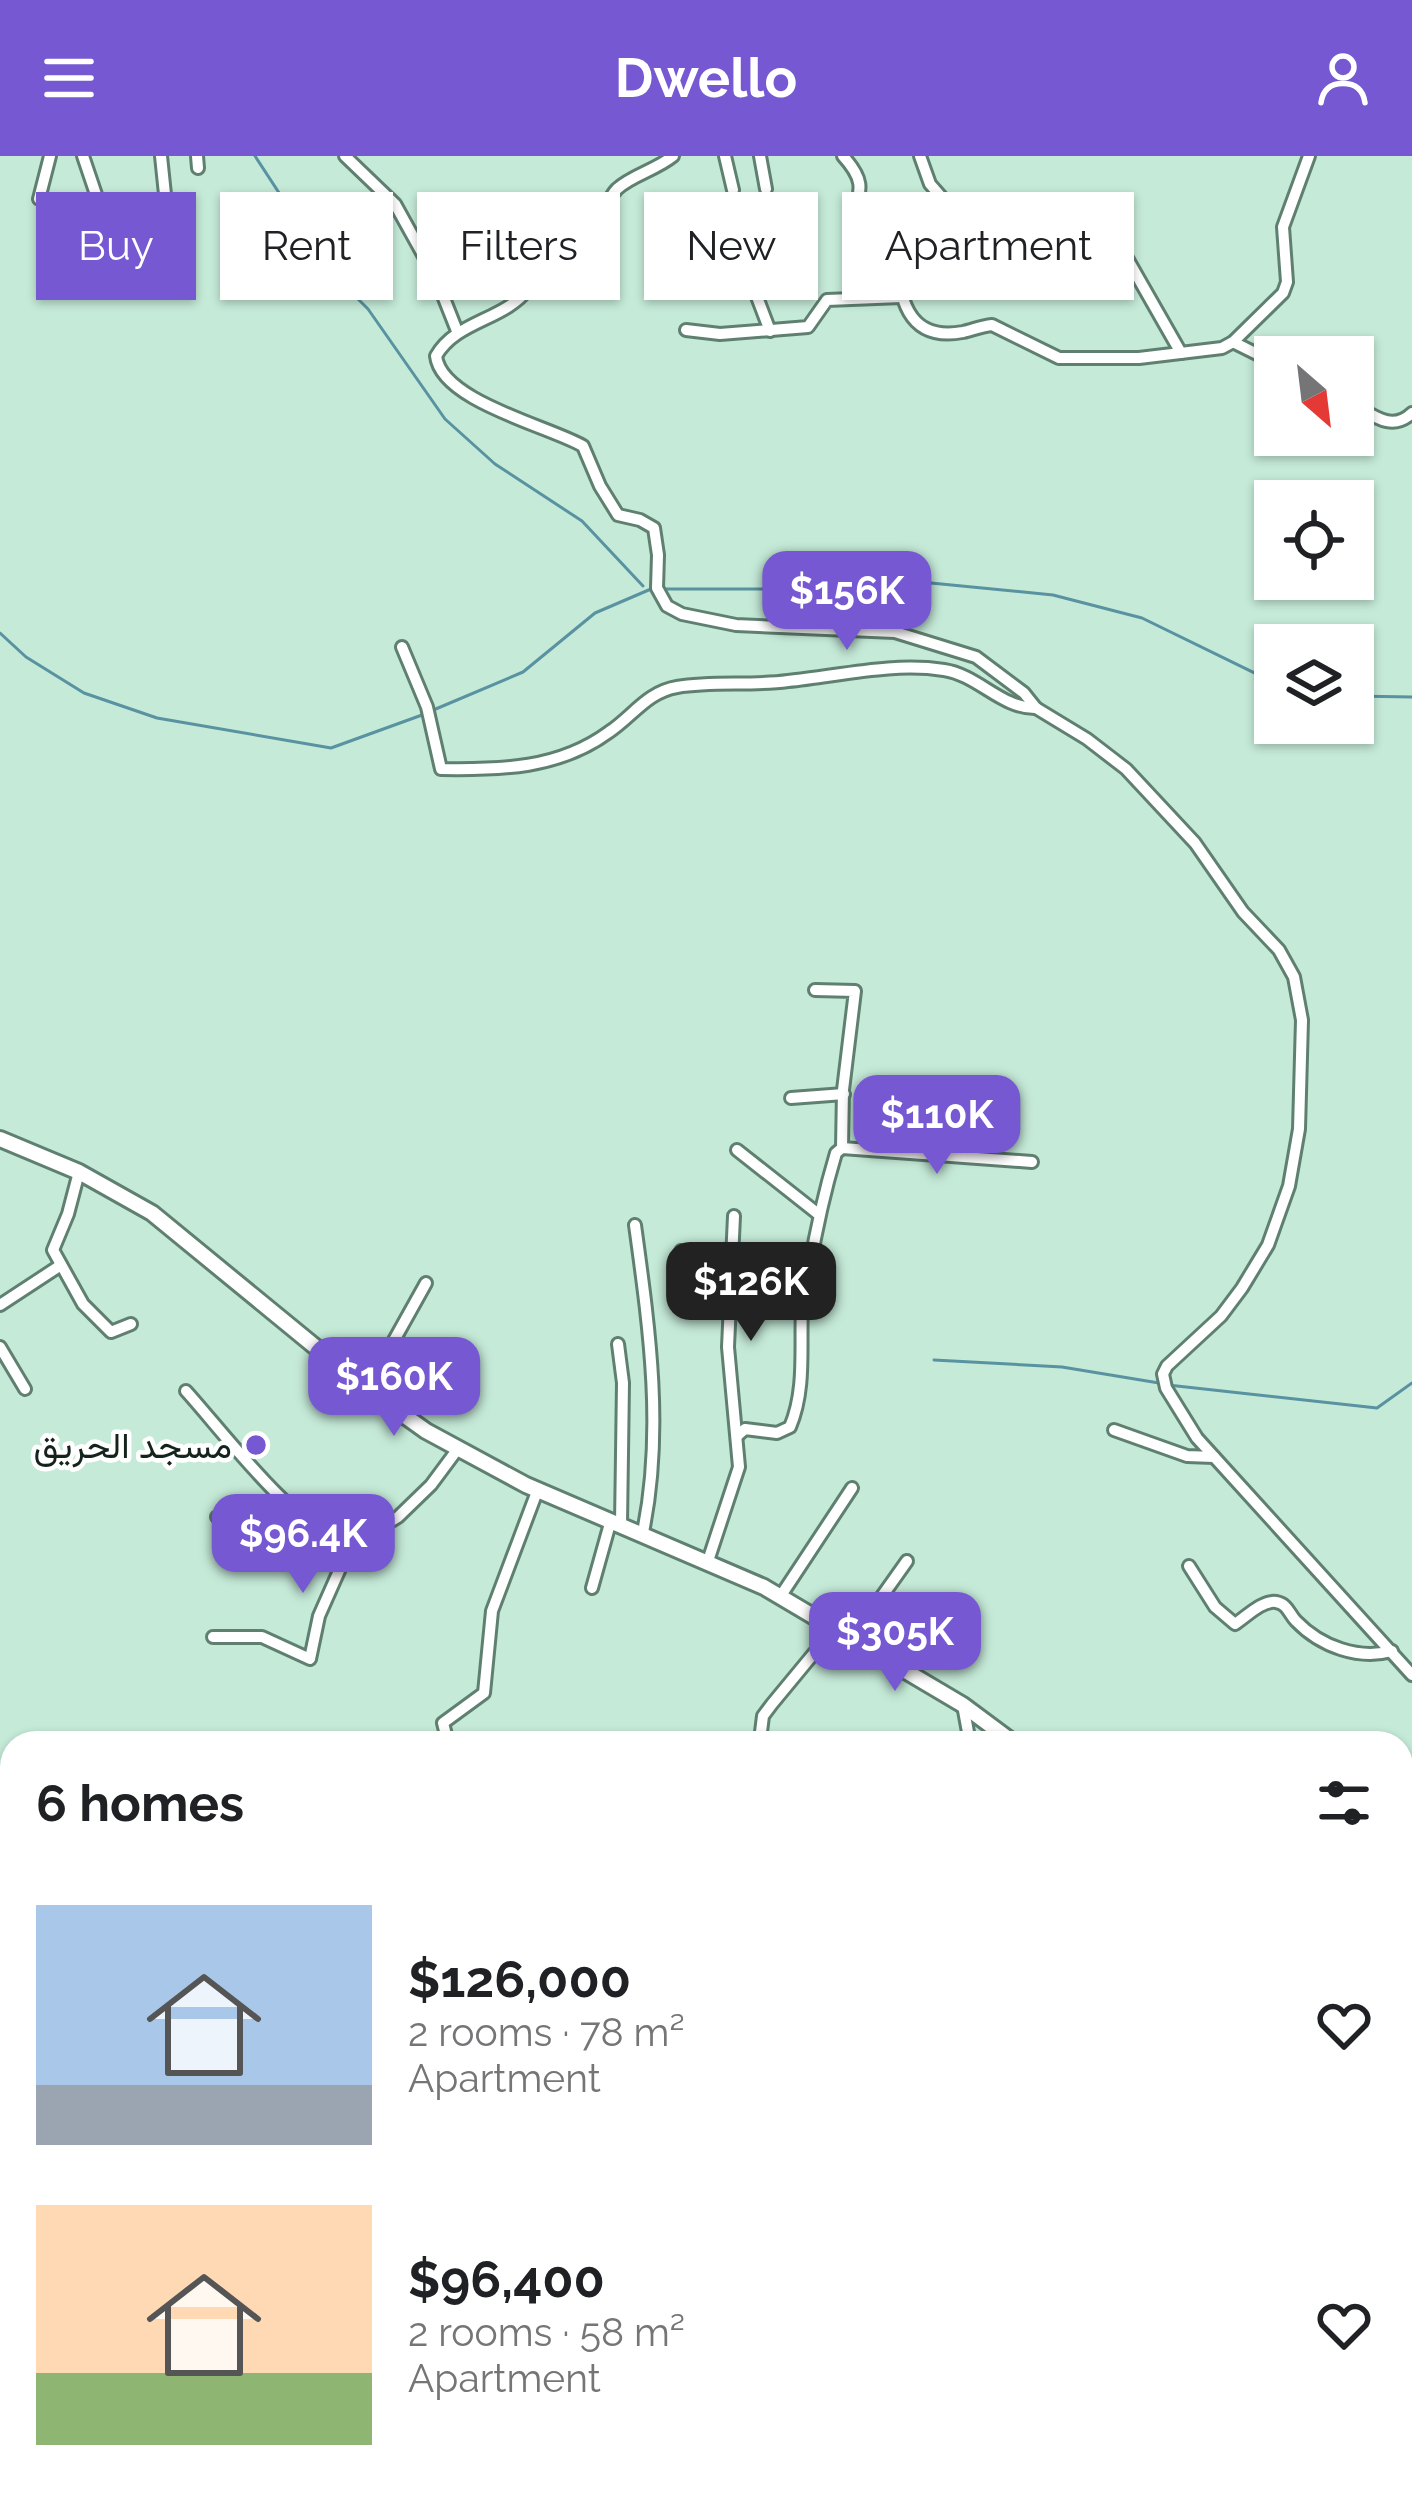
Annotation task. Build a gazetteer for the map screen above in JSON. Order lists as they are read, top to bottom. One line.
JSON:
{"places":["مسجد الحريق"],"north":"bottom right","page":{"header":"Dwello","chip":["Buy","Rent","Filters","New","Apartment"],"price":["$156K","$110K","$126K","$160K","$96.4K","$305K"],"heading":"6 homes","list":[{"name":"$126,000","note":"2 rooms · 78 m² · Apartment"},{"name":"$96,400","note":"2 rooms · 58 m² · Apartment"}]}}
